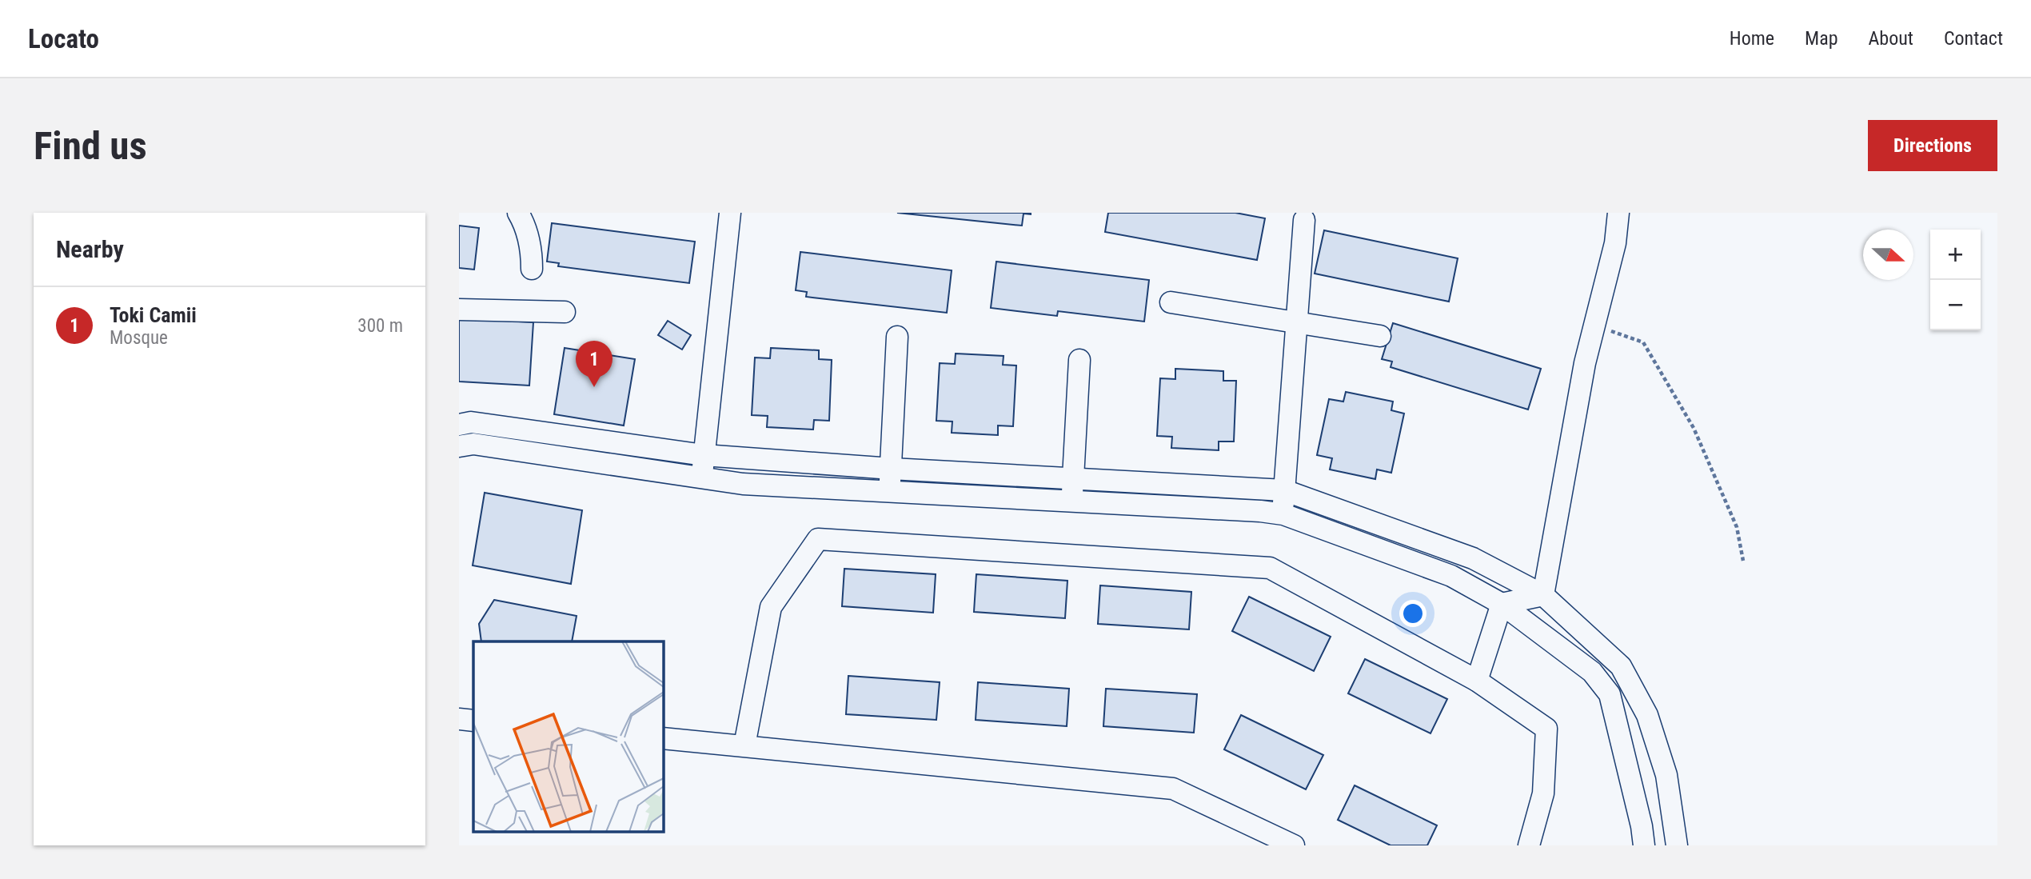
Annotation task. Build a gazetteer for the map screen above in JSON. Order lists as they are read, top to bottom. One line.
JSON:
{"north":"right","page":{"header":"Locato","nav":["Home","Map","About","Contact"],"buttons":"Directions","title":"Find us","heading":"Nearby","map_buttons":["+","−"],"list":[{"mark":"1","name":"Toki Camii","note":"Mosque","value":"300 m"}],"pins":"1"}}
